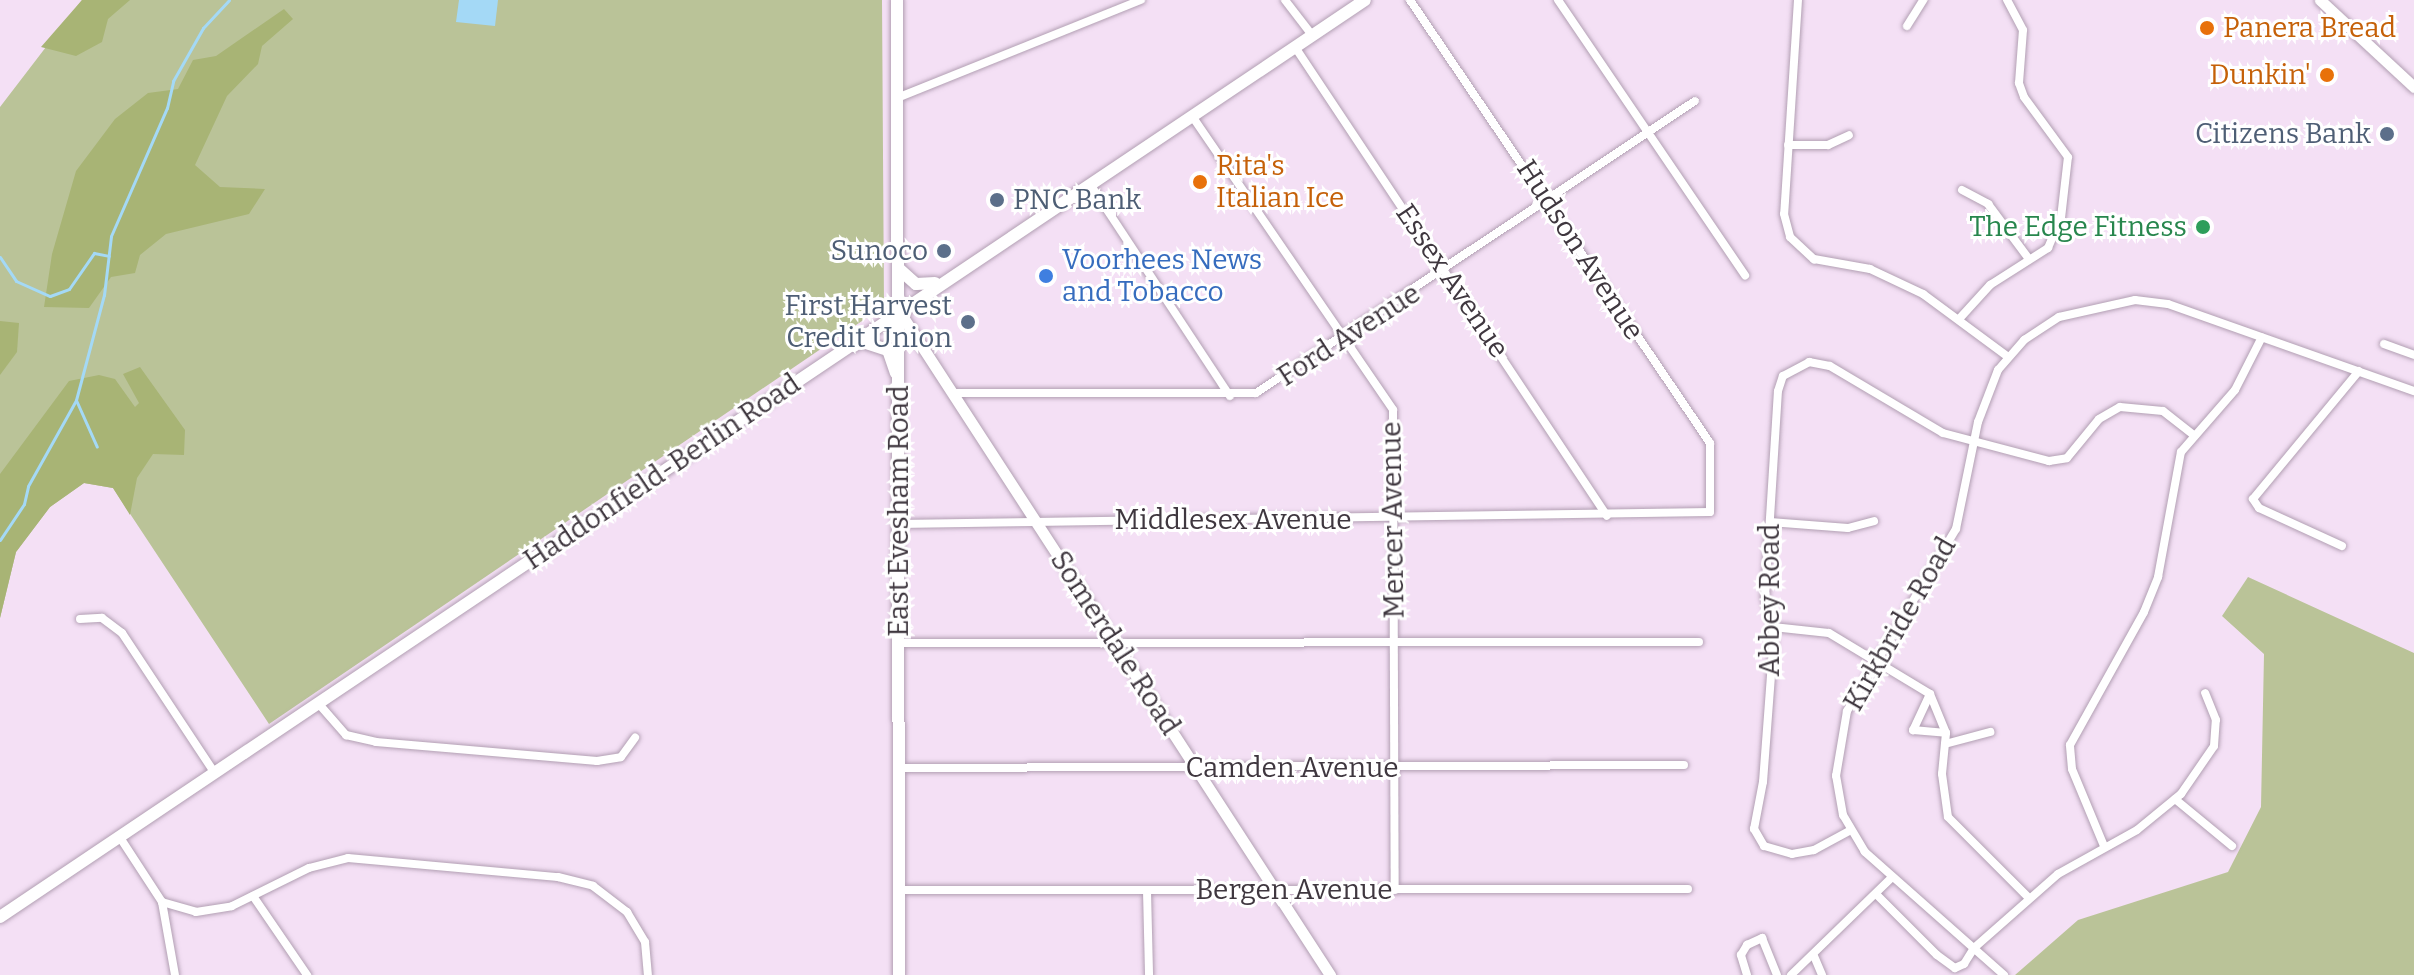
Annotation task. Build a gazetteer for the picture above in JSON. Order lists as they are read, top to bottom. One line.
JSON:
{"streets":{"main road":["Haddonfield-Berlin Road","East Evesham Road","Somerdale Road"],"street":["Hudson Avenue","Essex Avenue","Ford Avenue","Middlesex Avenue","Mercer Avenue","Abbey Road","Kirkbride Road","Camden Avenue","Bergen Avenue"]},"crossings":[["Hudson Avenue","Ford Avenue"],["Hudson Avenue","Middlesex Avenue"],["Essex Avenue","Ford Avenue"],["Essex Avenue","Haddonfield-Berlin Road"],["Essex Avenue","Middlesex Avenue"],["Ford Avenue","Mercer Avenue"],["Ford Avenue","Somerdale Road"],["Haddonfield-Berlin Road","East Evesham Road"],["Haddonfield-Berlin Road","Mercer Avenue"],["Haddonfield-Berlin Road","Somerdale Road"],["East Evesham Road","Middlesex Avenue"],["East Evesham Road","Somerdale Road"],["East Evesham Road","Camden Avenue"],["East Evesham Road","Bergen Avenue"],["Middlesex Avenue","Mercer Avenue"],["Middlesex Avenue","Somerdale Road"],["Mercer Avenue","Camden Avenue"],["Mercer Avenue","Bergen Avenue"],["Abbey Road","Kirkbride Road"],["Somerdale Road","Camden Avenue"],["Somerdale Road","Bergen Avenue"]],"places":["Panera Bread","Dunkin'","Citizens Bank","Rita's Italian Ice","PNC Bank","The Edge Fitness","Sunoco","Voorhees News and Tobacco","First Harvest Credit Union"]}
